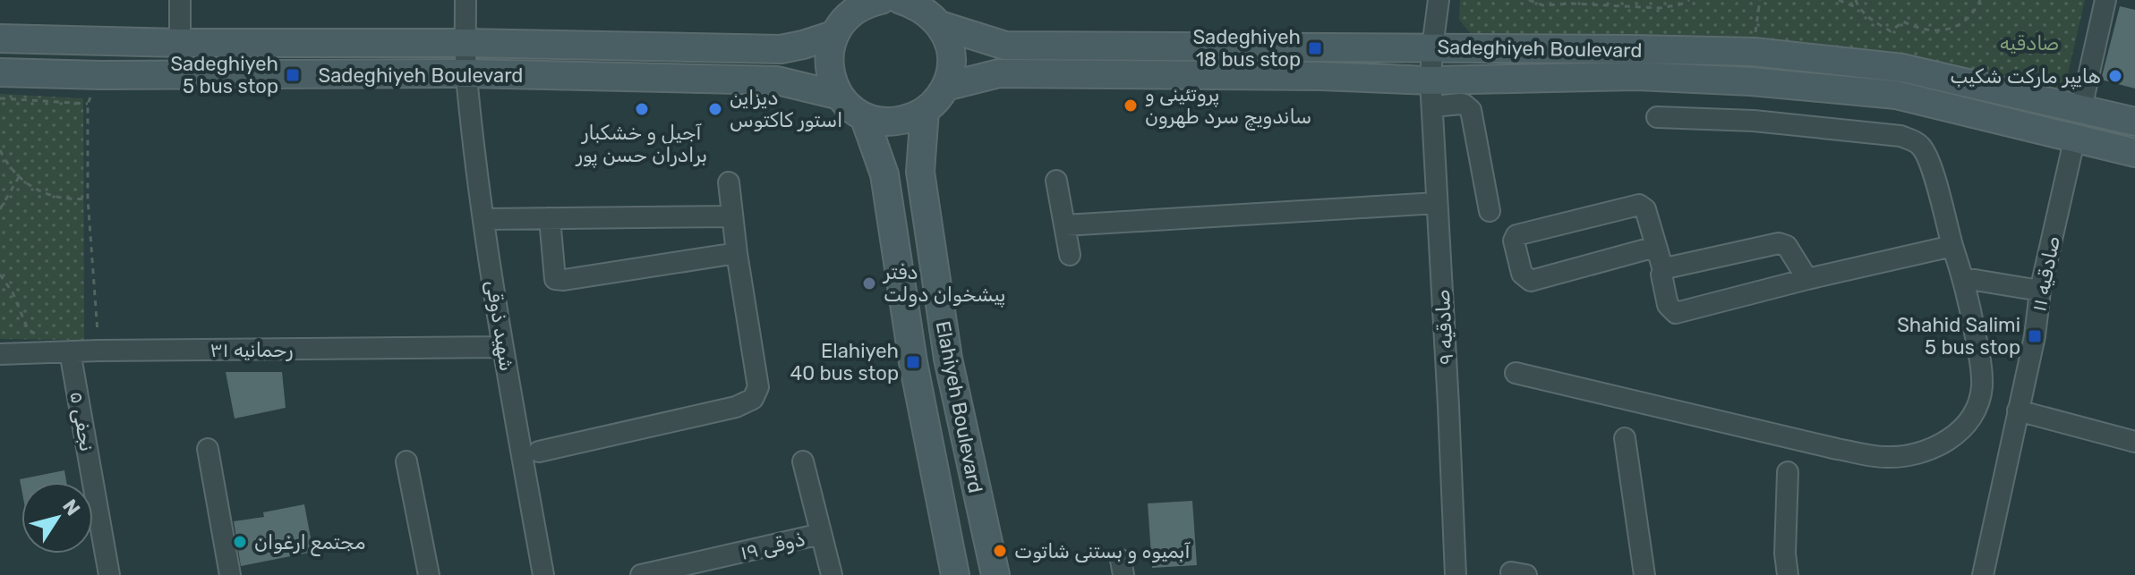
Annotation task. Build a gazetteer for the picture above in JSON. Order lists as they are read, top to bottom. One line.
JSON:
{"streets":{"main road":["Sadeghiyeh Boulevard","Elahiyeh Boulevard"],"street":["صادقیه ۱۱","شهید ذوقی","صادقیه ۹","رحمانیه ۳۱","نجفی ۵","ذوقی ۱۹"]},"crossings":[["Sadeghiyeh Boulevard","صادقیه ۱۱"],["Sadeghiyeh Boulevard","شهید ذوقی"],["Sadeghiyeh Boulevard","صادقیه ۹"],["شهید ذوقی","رحمانیه ۳۱"],["رحمانیه ۳۱","نجفی ۵"]],"parks":["صادقیه"],"places":{"transit":["Sadeghiyeh 18 bus stop","Sadeghiyeh 5 bus stop","Shahid Salimi 5 bus stop","Elahiyeh 40 bus stop"],"other":["هایپر مارکت شکیب","پروتئینی و ساندویچ سرد طهرون","آجیل و خشکبار برادران حسن پور","دیزاین استور کاکتوس","دفتر پیشخوان دولت","مجتمع ارغوان","آبمیوه و بستنی شاتوت"]},"north":"top right"}
